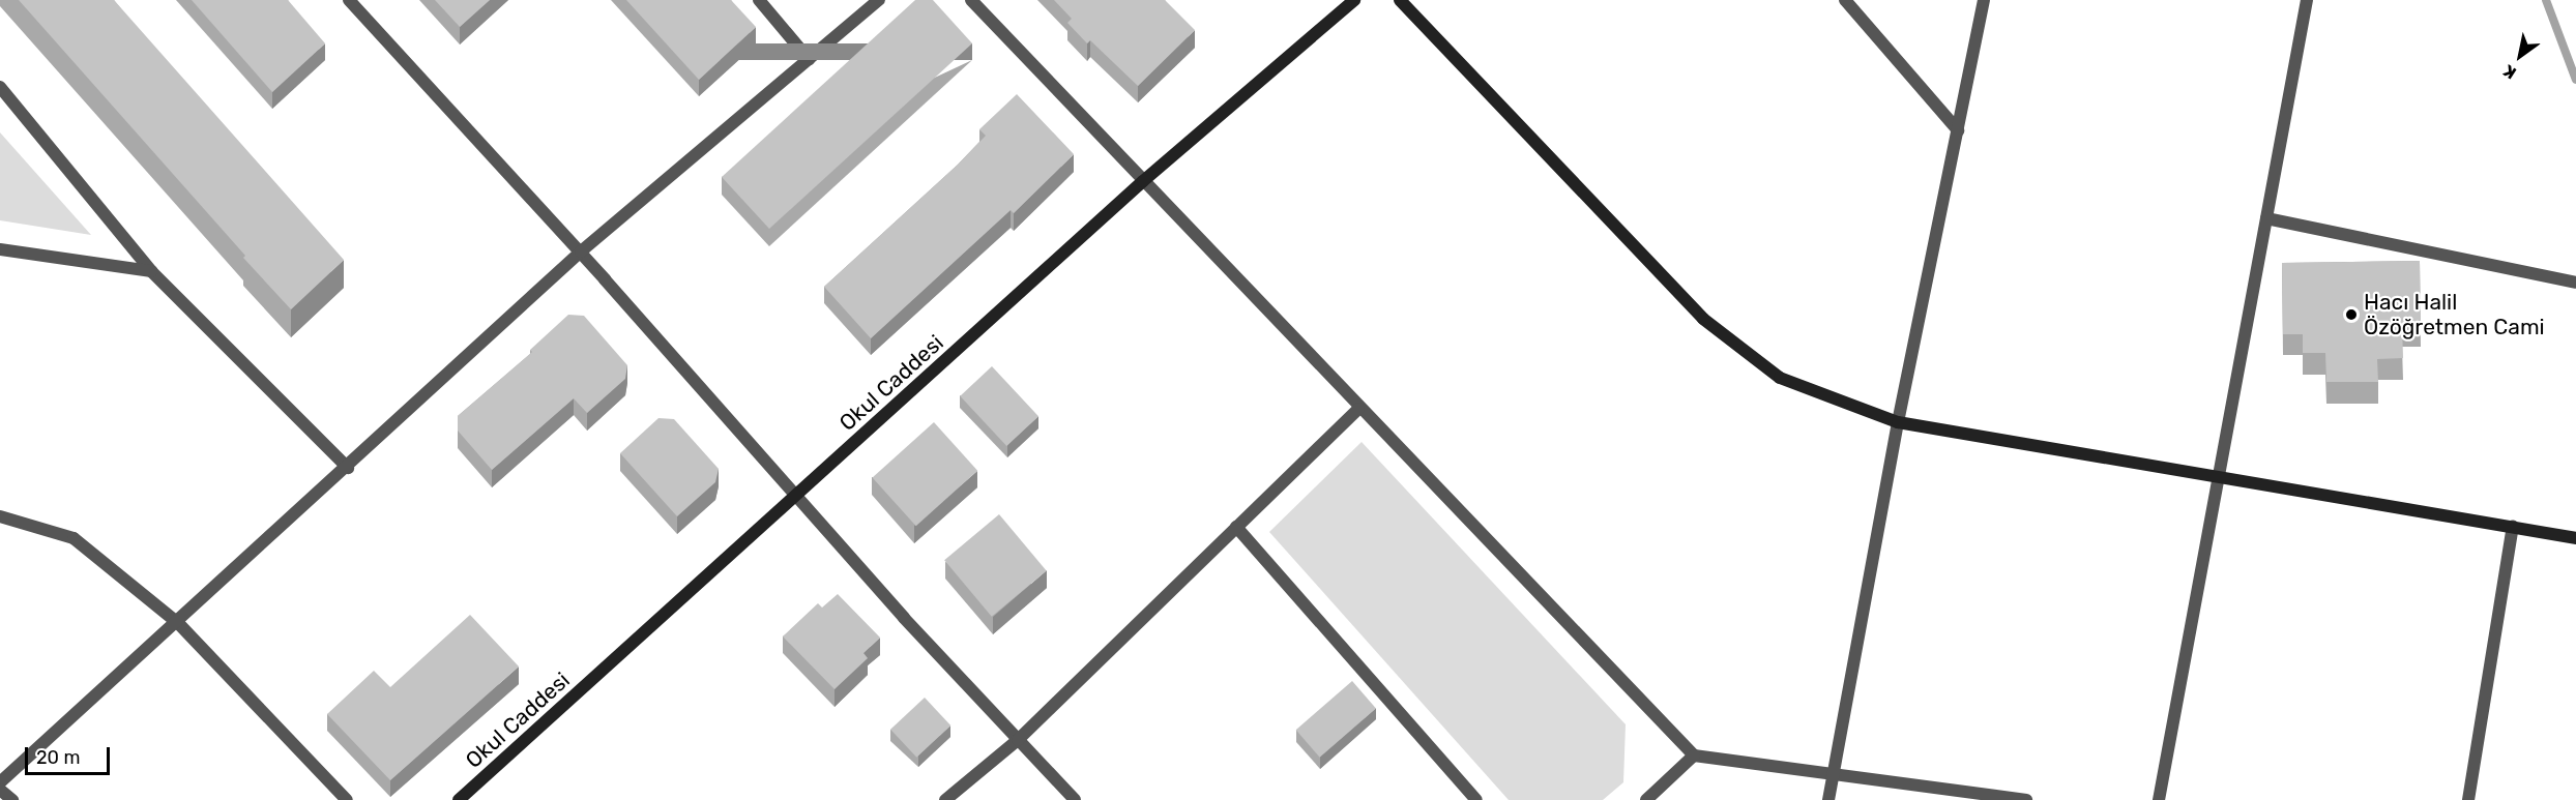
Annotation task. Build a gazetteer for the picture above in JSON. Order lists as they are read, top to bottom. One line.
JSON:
{"streets":{"street":["Okul Caddesi"]},"places":["Hacı Halil Özöğretmen Cami"],"scale_bar":"20 m","north":"bottom left"}
